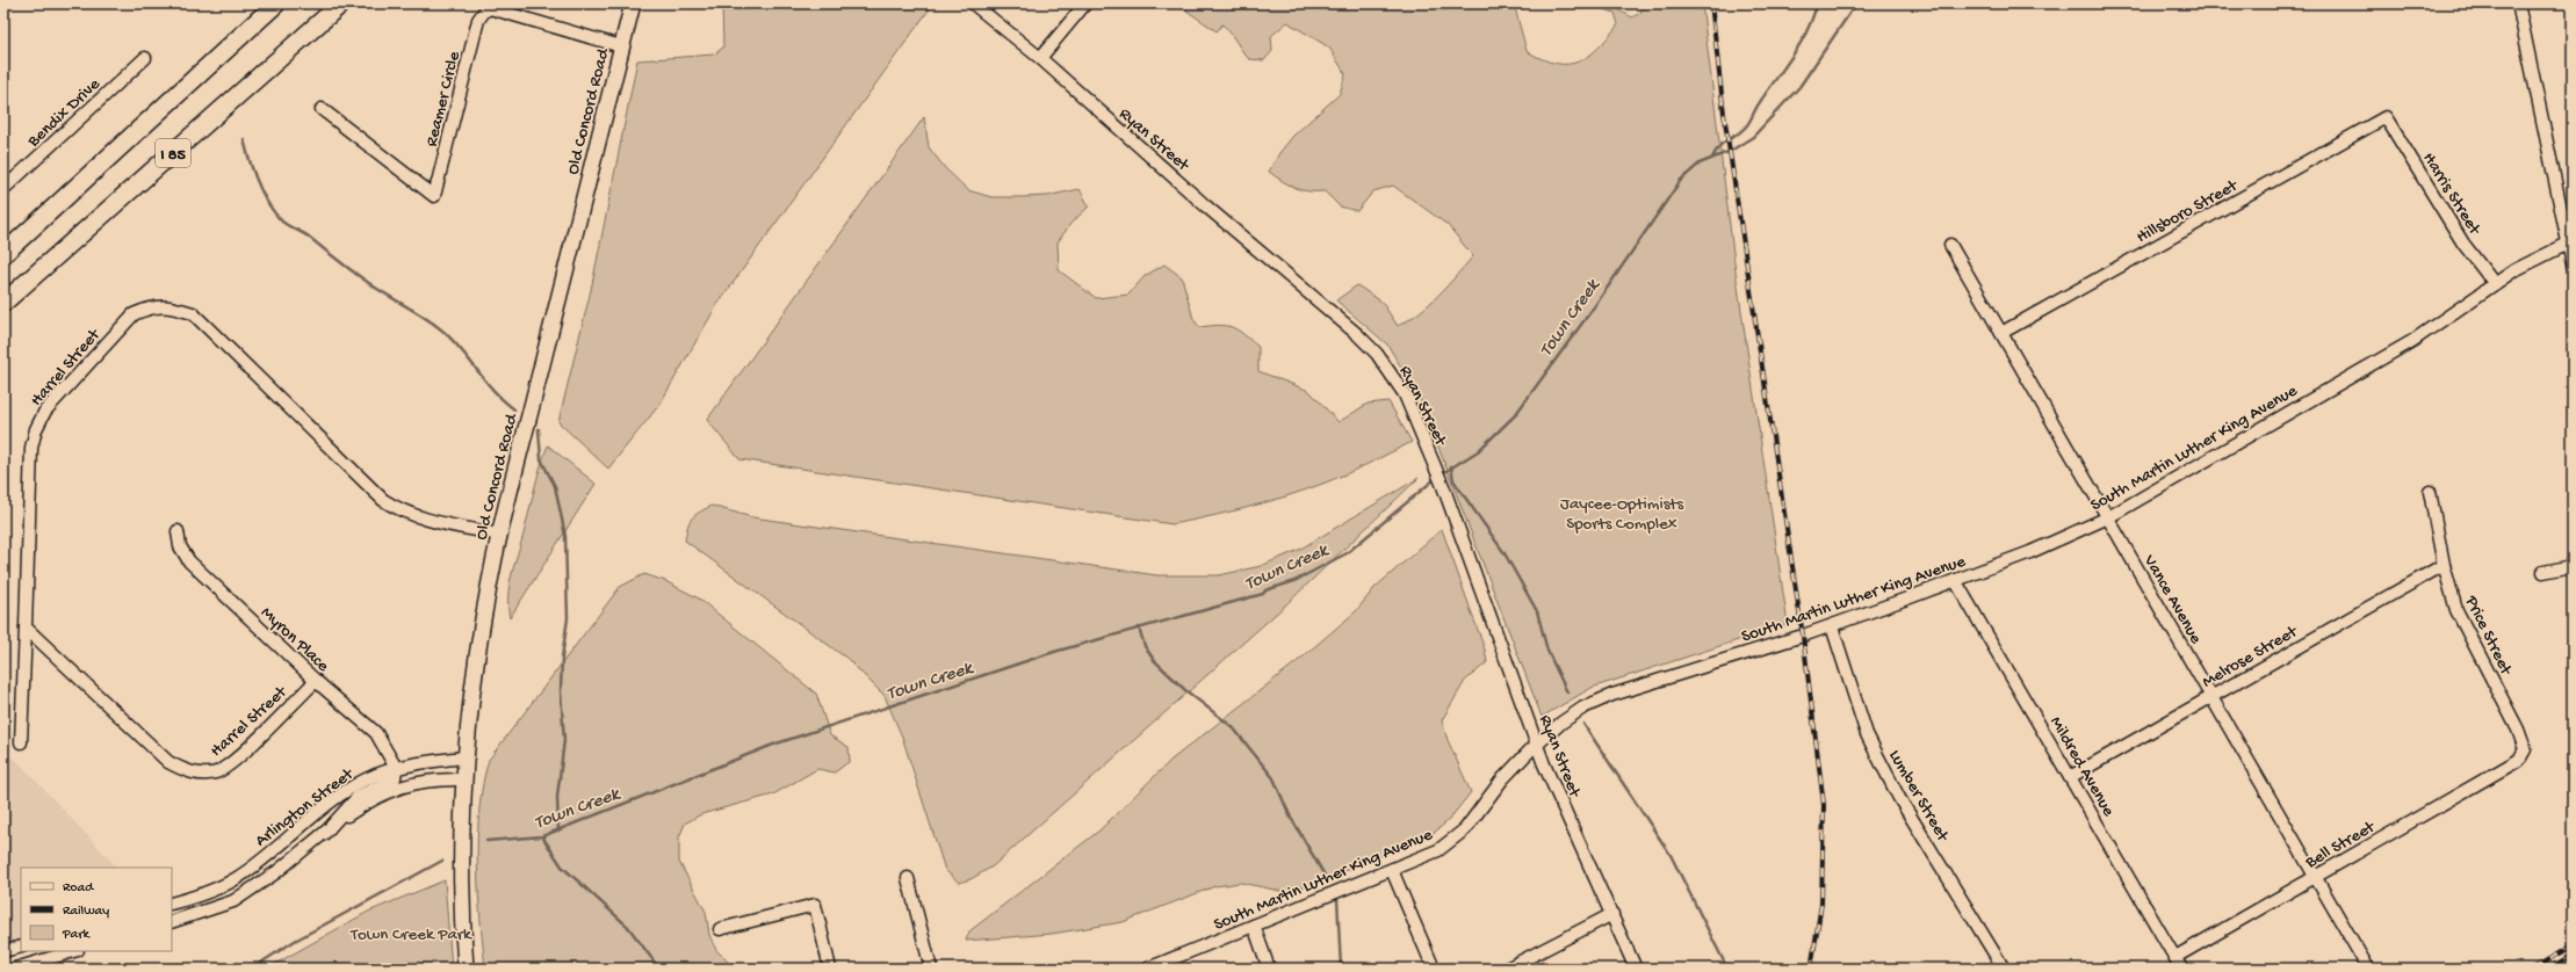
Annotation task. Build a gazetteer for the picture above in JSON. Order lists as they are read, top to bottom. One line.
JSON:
{"streets":{"highway":["I 85"],"main road":["Old Concord Road"],"street":["Reamer Circle","Bendix Drive","Ryan Street","Harris Street","Hillsboro Street","Harrel Street","South Martin Luther King Avenue","Vance Avenue","Price Street","Myron Place","Melrose Street","Mildred Avenue","Lumber Street","Arlington Street","Bell Street"]},"crossings":[["Reamer Circle","Old Concord Road"],["Old Concord Road","Harrel Street"],["Old Concord Road","Arlington Street"],["Ryan Street","South Martin Luther King Avenue"],["Harris Street","Hillsboro Street"],["Harris Street","South Martin Luther King Avenue"],["Hillsboro Street","Vance Avenue"],["Harrel Street","Myron Place"],["South Martin Luther King Avenue","Vance Avenue"],["South Martin Luther King Avenue","Mildred Avenue"],["South Martin Luther King Avenue","Lumber Street"],["Vance Avenue","Melrose Street"],["Vance Avenue","Bell Street"],["Price Street","Melrose Street"],["Price Street","Bell Street"],["Myron Place","Arlington Street"],["Melrose Street","Mildred Avenue"],["Mildred Avenue","Bell Street"]],"water":["Town Creek"],"parks":["Jaycee-Optimists Sports Complex","Town Creek Park"],"legend":["Road","Railway","Park"]}
